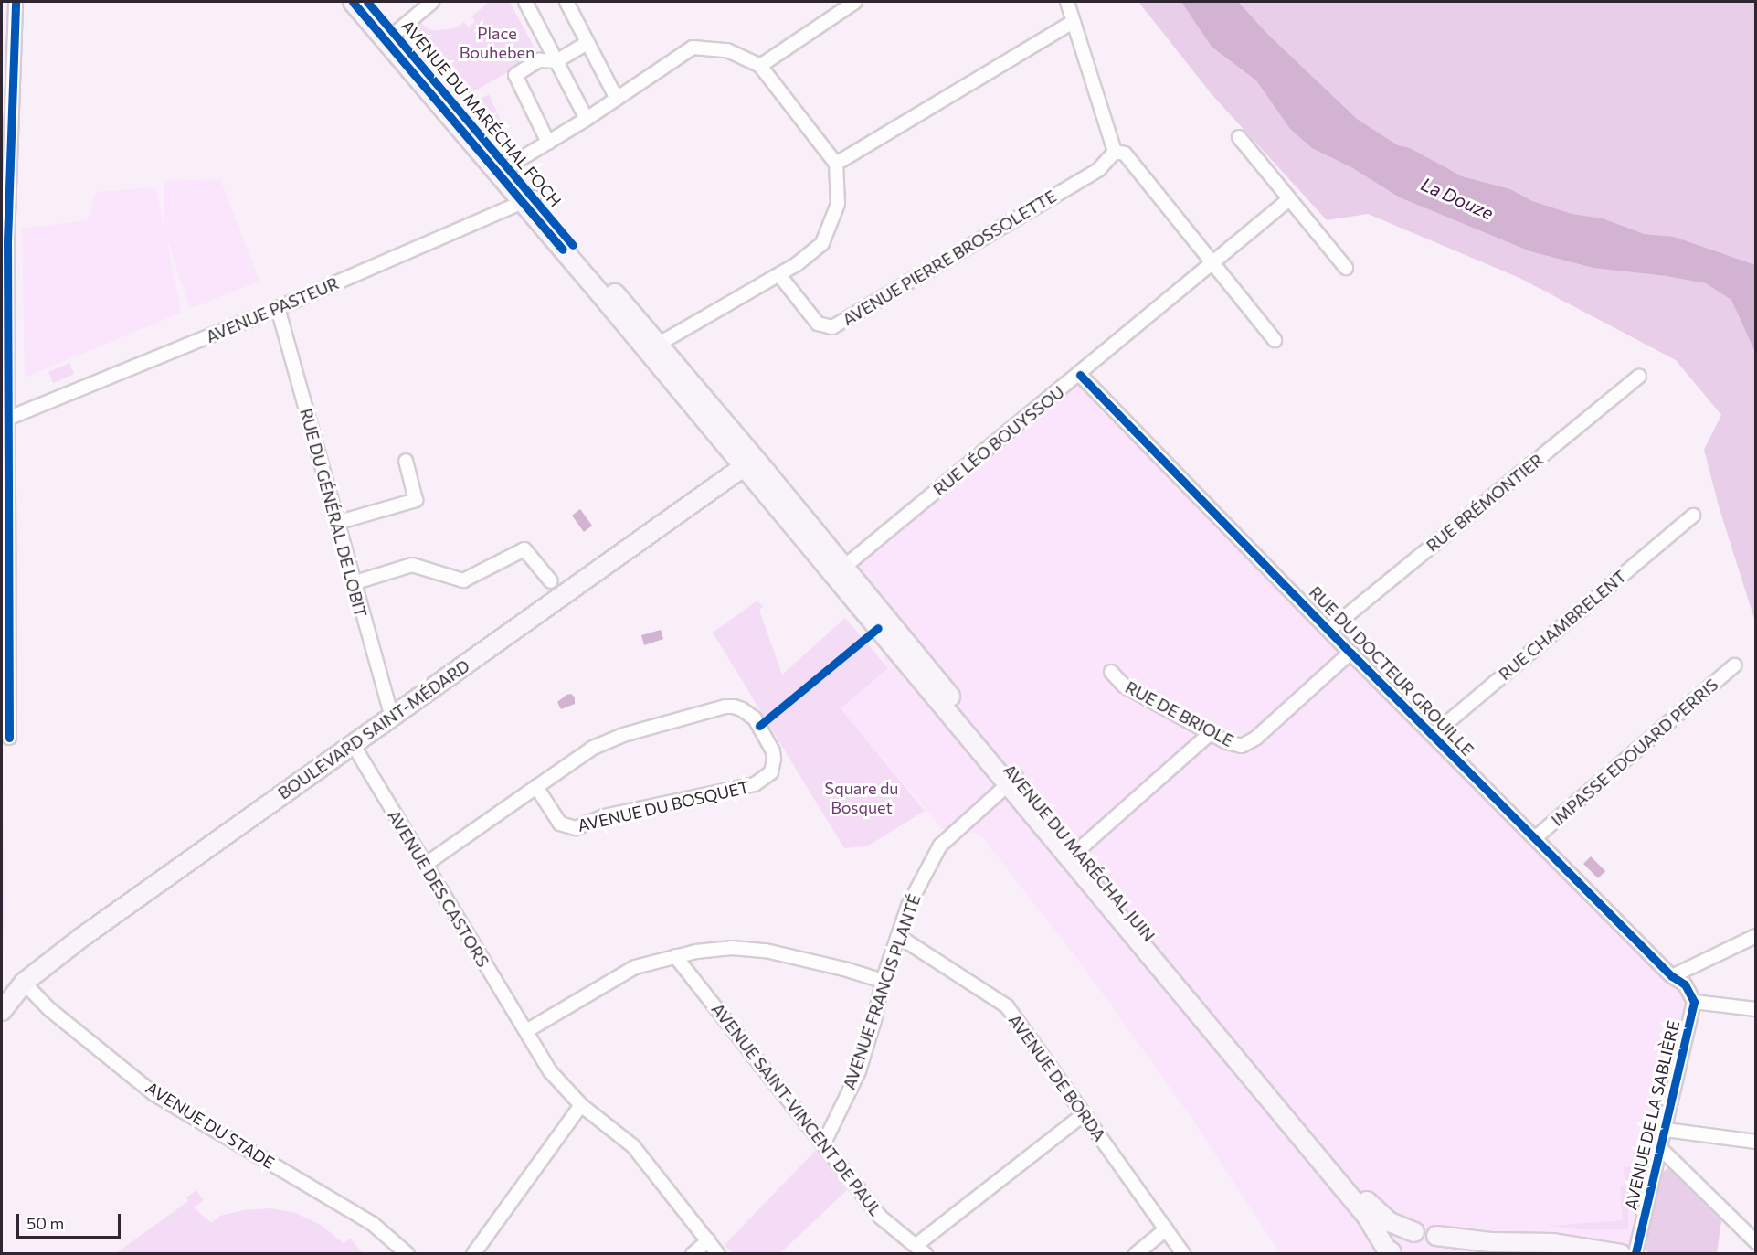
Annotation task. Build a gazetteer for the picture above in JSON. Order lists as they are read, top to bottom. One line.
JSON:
{"streets":{"main road":["AVENUE DU MARÉCHAL FOCH","BOULEVARD SAINT-MÉDARD","AVENUE DU MARÉCHAL JUIN"],"street":["AVENUE PIERRE BROSSOLETTE","AVENUE PASTEUR","RUE LÉO BOUYSSOU","RUE BRÉMONTIER","RUE DU GÉNÉRAL DE LOBIT","RUE CHAMBRELENT","RUE DU DOCTEUR GROUILLE","RUE DE BRIOLE","IMPASSE EDOUARD PERRIS","AVENUE DU BOSQUET","AVENUE DES CASTORS","AVENUE FRANCIS PLANTÉ","AVENUE DE BORDA","AVENUE SAINT-VINCENT DE PAUL","AVENUE DE LA SABLIÈRE","AVENUE DU STADE"]},"crossings":[["AVENUE DU MARÉCHAL FOCH","AVENUE PASTEUR"],["AVENUE DU MARÉCHAL FOCH","BOULEVARD SAINT-MÉDARD"],["AVENUE DU MARÉCHAL FOCH","AVENUE DU MARÉCHAL JUIN"],["AVENUE PASTEUR","RUE DU GÉNÉRAL DE LOBIT"],["RUE LÉO BOUYSSOU","RUE DU DOCTEUR GROUILLE"],["RUE LÉO BOUYSSOU","AVENUE DU MARÉCHAL JUIN"],["RUE BRÉMONTIER","RUE DU DOCTEUR GROUILLE"],["RUE DU GÉNÉRAL DE LOBIT","BOULEVARD SAINT-MÉDARD"],["RUE CHAMBRELENT","RUE DU DOCTEUR GROUILLE"],["RUE DU DOCTEUR GROUILLE","RUE DE BRIOLE"],["RUE DU DOCTEUR GROUILLE","IMPASSE EDOUARD PERRIS"],["RUE DU DOCTEUR GROUILLE","AVENUE DE LA SABLIÈRE"],["BOULEVARD SAINT-MÉDARD","AVENUE DU MARÉCHAL JUIN"],["BOULEVARD SAINT-MÉDARD","AVENUE DES CASTORS"],["BOULEVARD SAINT-MÉDARD","AVENUE DU STADE"],["AVENUE DU BOSQUET","AVENUE DES CASTORS"],["AVENUE DU MARÉCHAL JUIN","AVENUE FRANCIS PLANTÉ"],["AVENUE FRANCIS PLANTÉ","AVENUE DE BORDA"],["AVENUE FRANCIS PLANTÉ","AVENUE SAINT-VINCENT DE PAUL"]],"water":["La Douze"],"parks":["Place Bouheben","Square du Bosquet"],"scale_bar":"50 m"}
